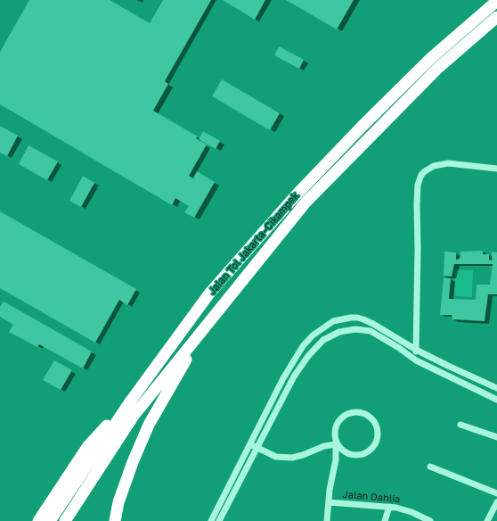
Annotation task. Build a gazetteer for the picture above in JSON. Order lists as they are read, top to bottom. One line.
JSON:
{"streets":{"highway":["Jalan Tol Jakarta–Cikampek"],"street":["Jalan Dahlia"]}}
